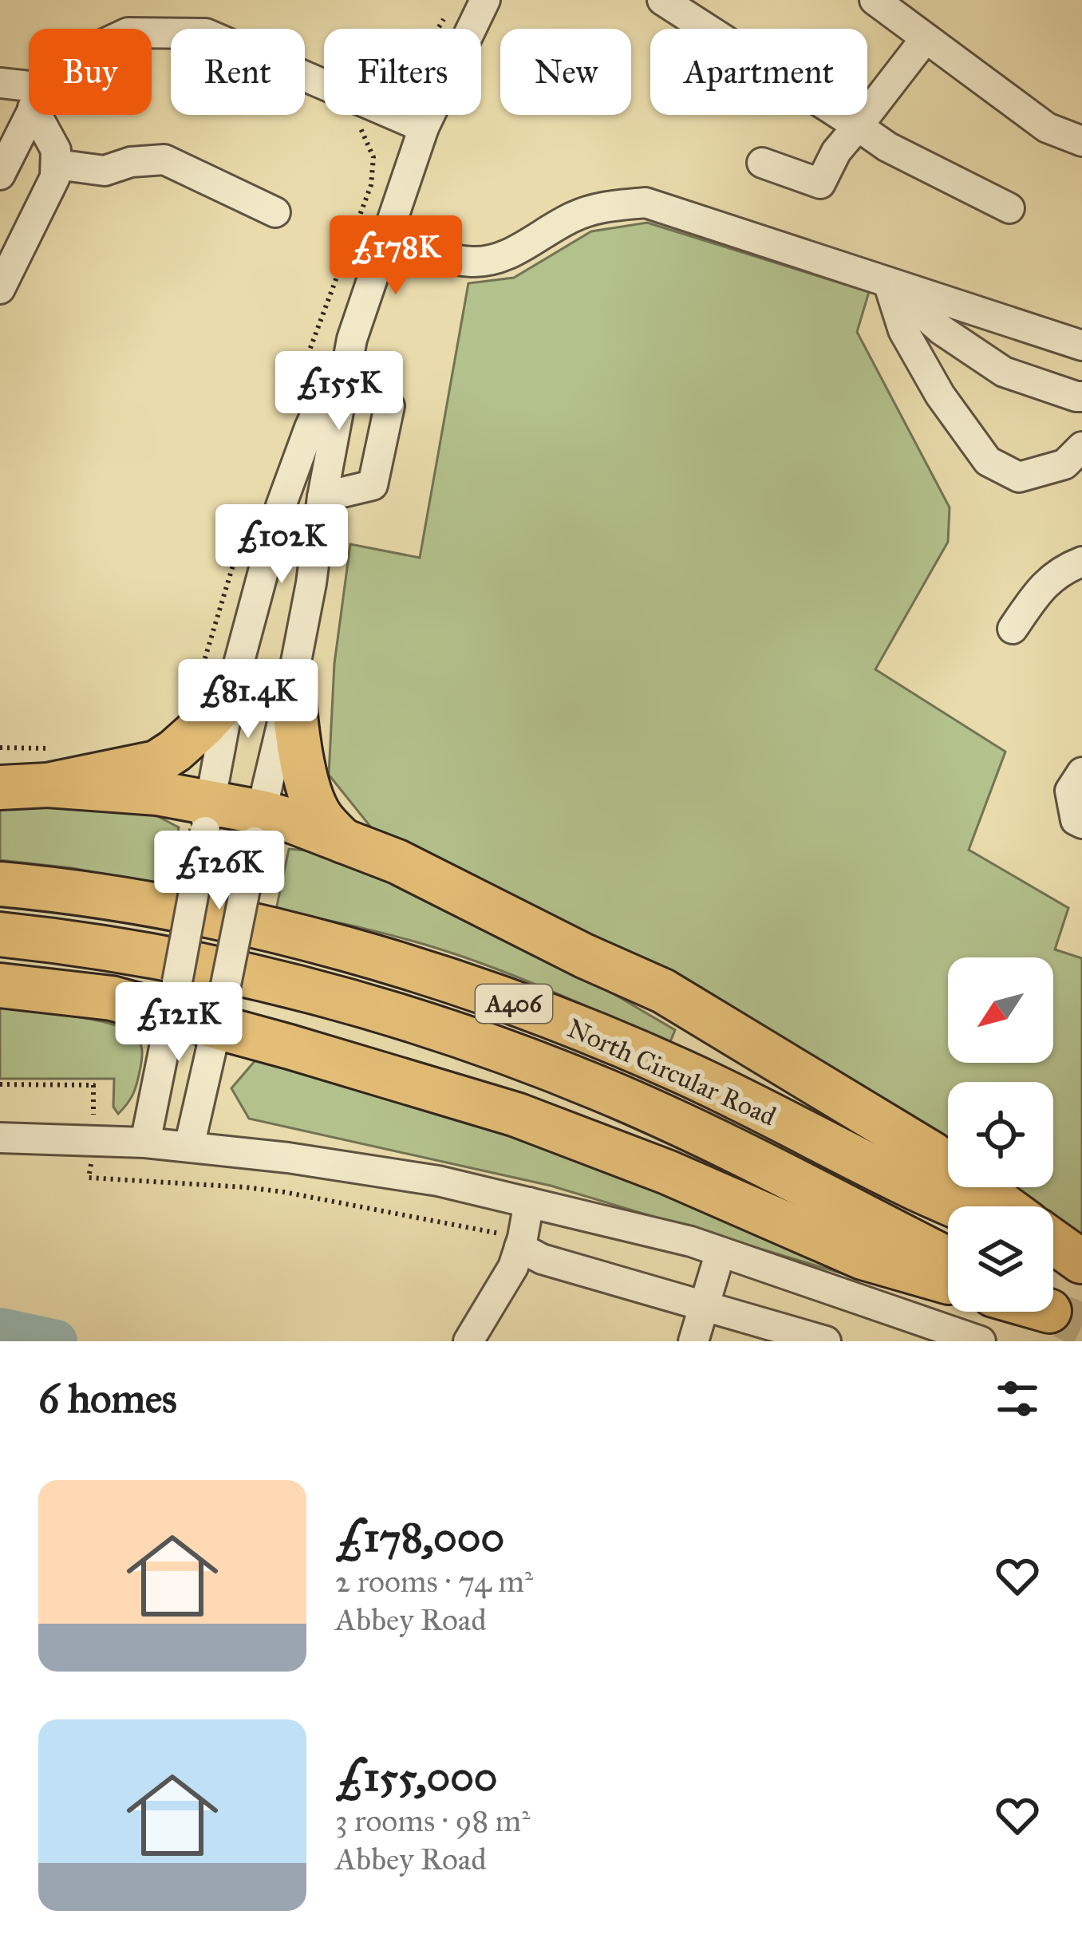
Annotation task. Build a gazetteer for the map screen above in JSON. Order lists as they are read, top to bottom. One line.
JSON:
{"streets":{"highway":["A406","North Circular Road"]},"north":"bottom left","page":{"chip":["Buy","Rent","Filters","New","Apartment"],"price":["£178K","£155K","£102K","£81.4K","£126K","£121K"],"heading":"6 homes","list":[{"name":"£178,000","note":"2 rooms · 74 m² · Abbey Road"},{"name":"£155,000","note":"3 rooms · 98 m² · Abbey Road"}]}}
